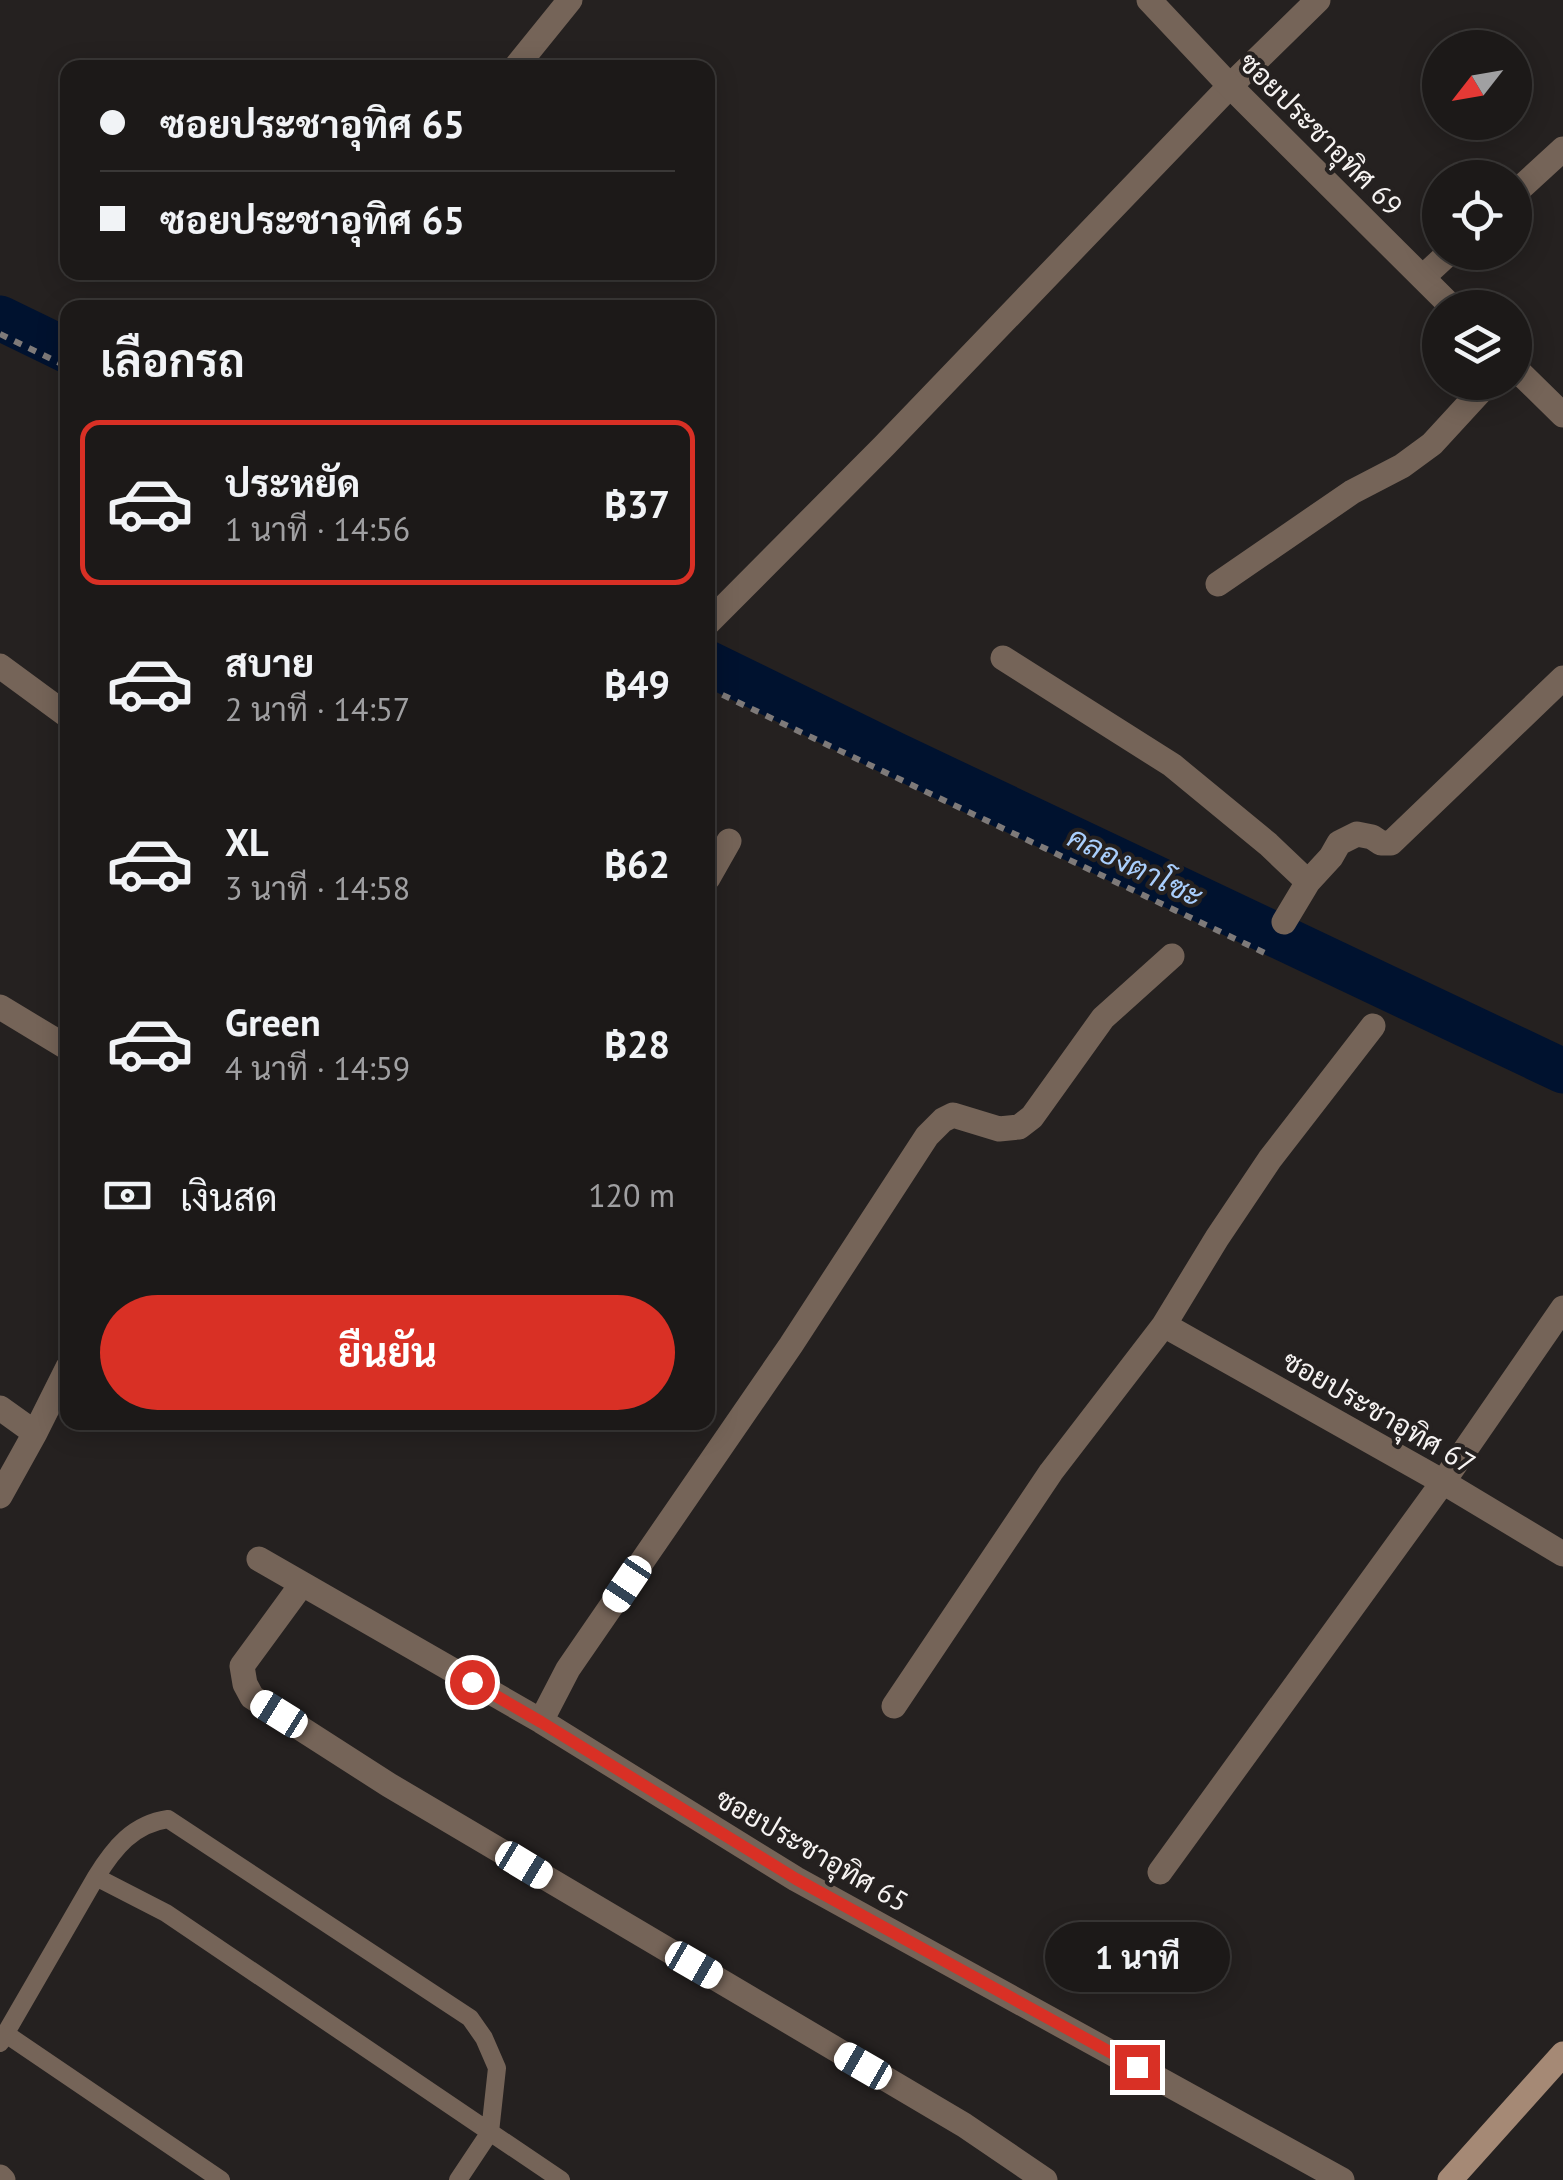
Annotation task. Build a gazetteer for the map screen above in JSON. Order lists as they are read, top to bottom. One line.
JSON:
{"streets":{"street":["ซอยประชาอุทิศ 69","ซอยประชาอุทิศ 67","ซอยประชาอุทิศ 65"]},"water":["คลองตาโซะ"],"north":"bottom left","page":{"banner":["ซอยประชาอุทิศ 65","ซอยประชาอุทิศ 65"],"heading":"เลือกรถ","list":[{"name":"ประหยัด","note":"1 นาที · 14:56","value":"฿37"},{"name":"สบาย","note":"2 นาที · 14:57","value":"฿49"},{"name":"XL","note":"3 นาที · 14:58","value":"฿62"},{"name":"Green","note":"4 นาที · 14:59","value":"฿28"}],"pay":["เงินสด","120 m"],"buttons":"ยืนยัน","bubble":"1 นาที"}}
